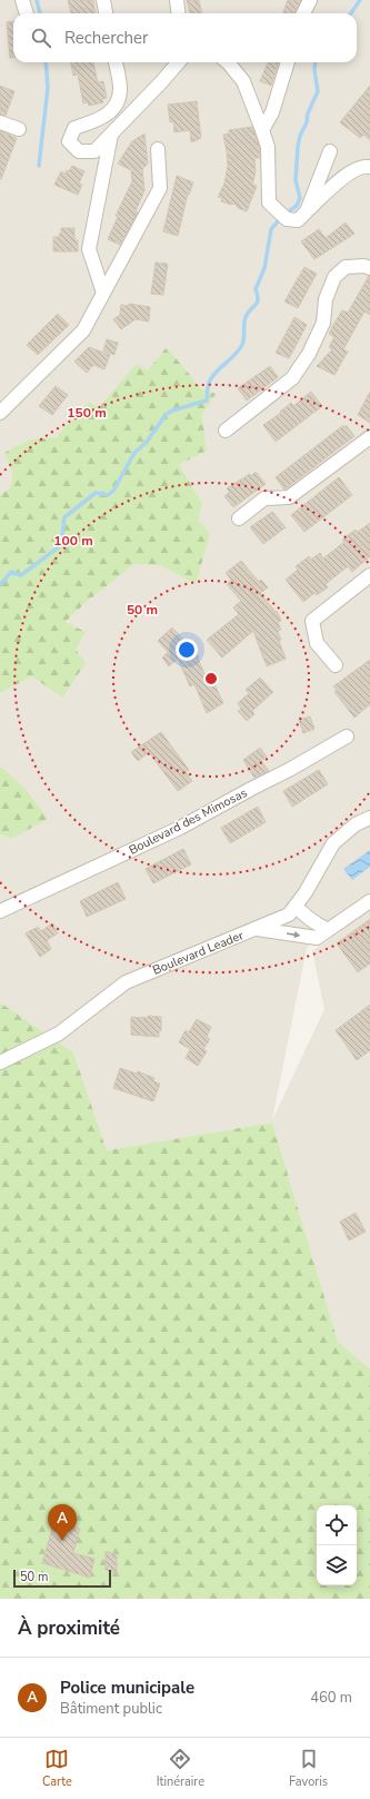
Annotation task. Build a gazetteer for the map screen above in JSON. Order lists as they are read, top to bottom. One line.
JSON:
{"streets":{"street":["Boulevard des Mimosas","Boulevard Leader"]},"scale_bar":"50 m","page":{"search":"Rechercher","pins":"A","scale":"50 m","heading":"À proximité","list":[{"mark":"A","name":"Police municipale","note":"Bâtiment public","value":"460 m"}],"nav":["Carte","Itinéraire","Favoris"]},"rings":["150 m","100 m","50 m"]}
